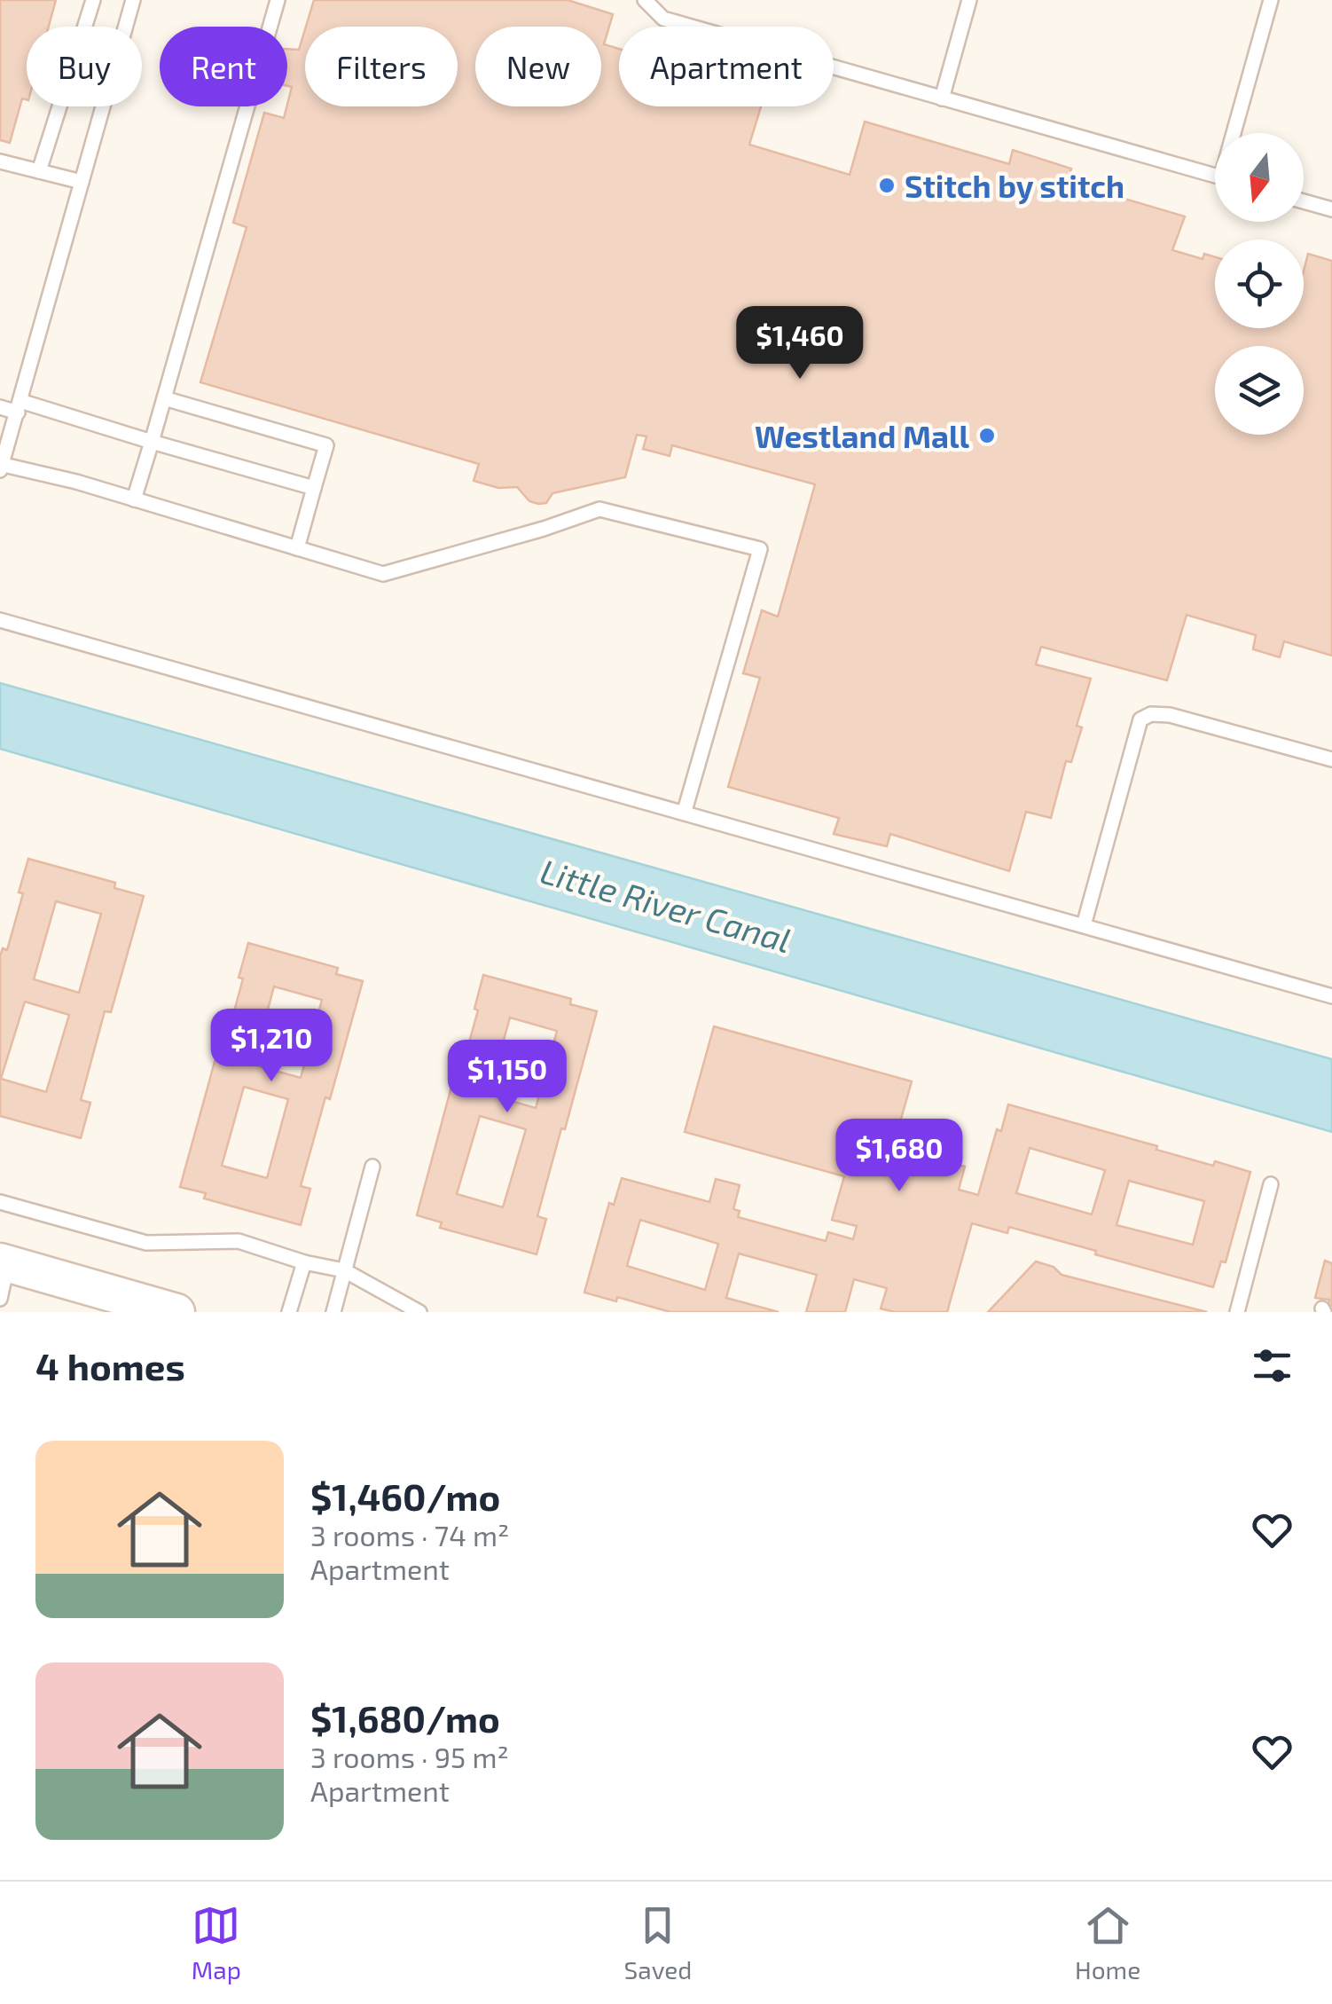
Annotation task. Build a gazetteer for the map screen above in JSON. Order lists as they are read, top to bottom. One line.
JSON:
{"water":["Little River Canal"],"places":["Stitch by stitch","Westland Mall"],"north":"bottom","page":{"chip":["Buy","Rent","Filters","New","Apartment"],"price":["$1,460","$1,210","$1,150","$1,680"],"heading":"4 homes","list":[{"name":"$1,460/mo","note":"3 rooms · 74 m² · Apartment"},{"name":"$1,680/mo","note":"3 rooms · 95 m² · Apartment"}],"tabs":["Map","Saved","Home"]}}
